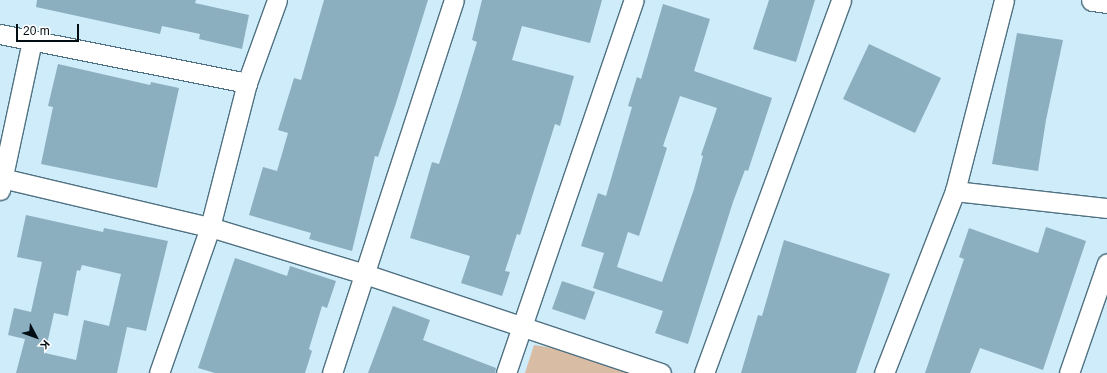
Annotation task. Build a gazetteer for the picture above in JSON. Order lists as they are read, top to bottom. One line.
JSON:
{"scale_bar":"20 m","north":"bottom right"}
